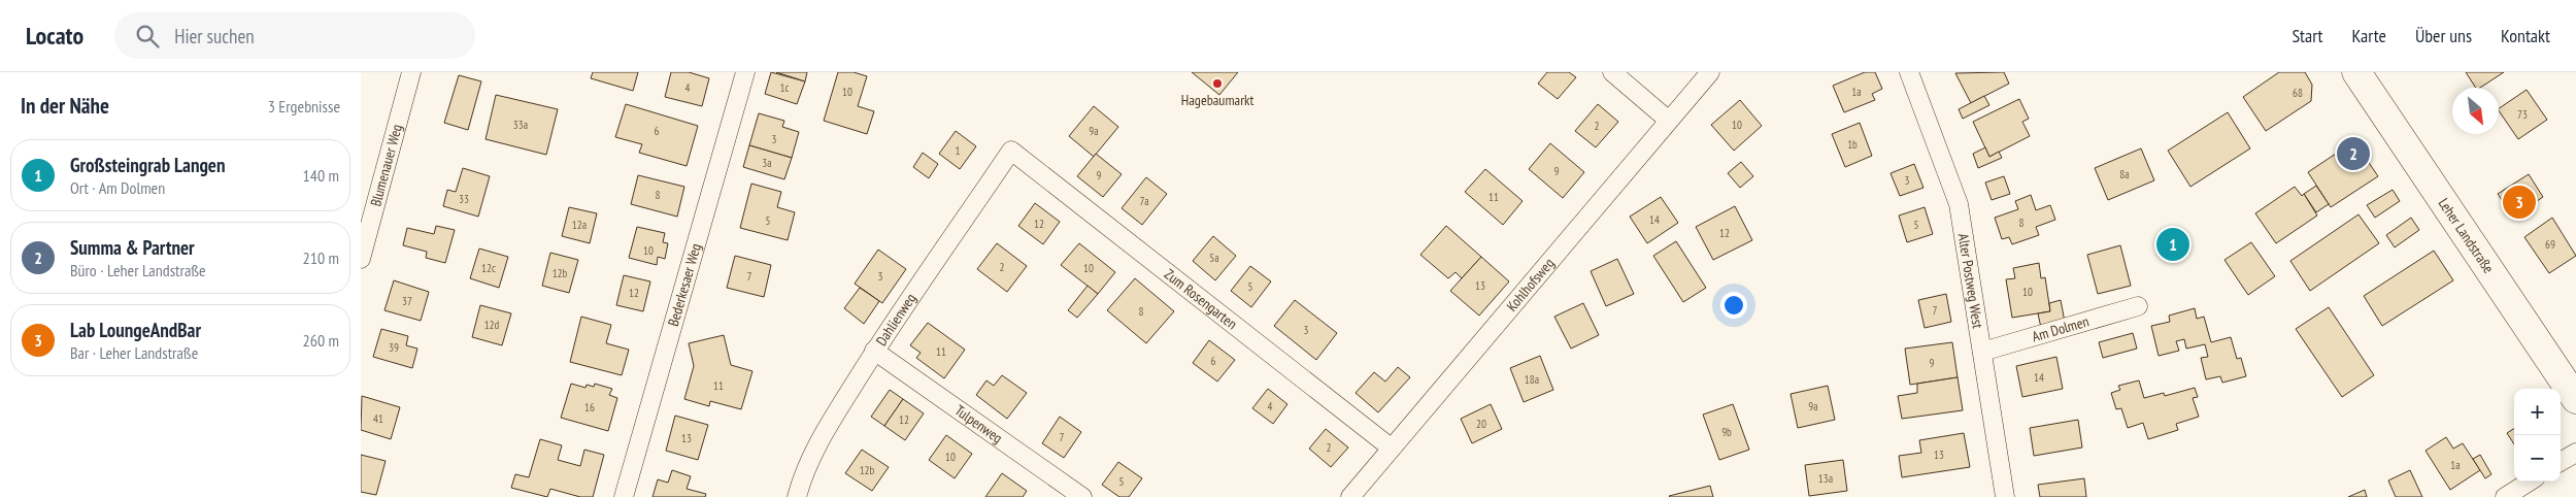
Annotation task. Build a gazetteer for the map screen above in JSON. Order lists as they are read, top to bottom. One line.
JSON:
{"streets":{"main road":["Leher Landstraße"],"street":["Blumenauer Weg","Alter Postweg West","Bederkesaer Weg","Kohlhofsweg","Zum Rosengarten","Dahlienweg","Am Dolmen","Tulpenweg"]},"crossings":[["Alter Postweg West","Am Dolmen"],["Kohlhofsweg","Zum Rosengarten"],["Zum Rosengarten","Dahlienweg"],["Dahlienweg","Tulpenweg"]],"places":["Hagebaumarkt"],"house_numbers":["4","1c","10","1a","68","73","33a","10","2","6","9a","3","1b","1","3a","9","8a","9","3","8","11","33","7a","14","5","8","12","12a","5","12","69","10","5a","2","12c","10","12b","7","3","13","5","10","12","37","7","8","12d","3","39","11","6","9","14","18a","11","4","9a","16","41","12","20","9b","7","13","2","13","10","1a","12b","13a","5"],"north":"bottom right","page":{"header":"Locato","search":"Hier suchen","nav":["Start","Karte","Über uns","Kontakt"],"heading":["In der Nähe","3 Ergebnisse"],"pins":["2","3","1"],"list":[{"mark":"1","name":"Großsteingrab Langen","note":"Ort · Am Dolmen","value":"140 m"},{"mark":"2","name":"Summa & Partner","note":"Büro · Leher Landstraße","value":"210 m"},{"mark":"3","name":"Lab LoungeAndBar","note":"Bar · Leher Landstraße","value":"260 m"}],"map_buttons":["+","−"]}}
